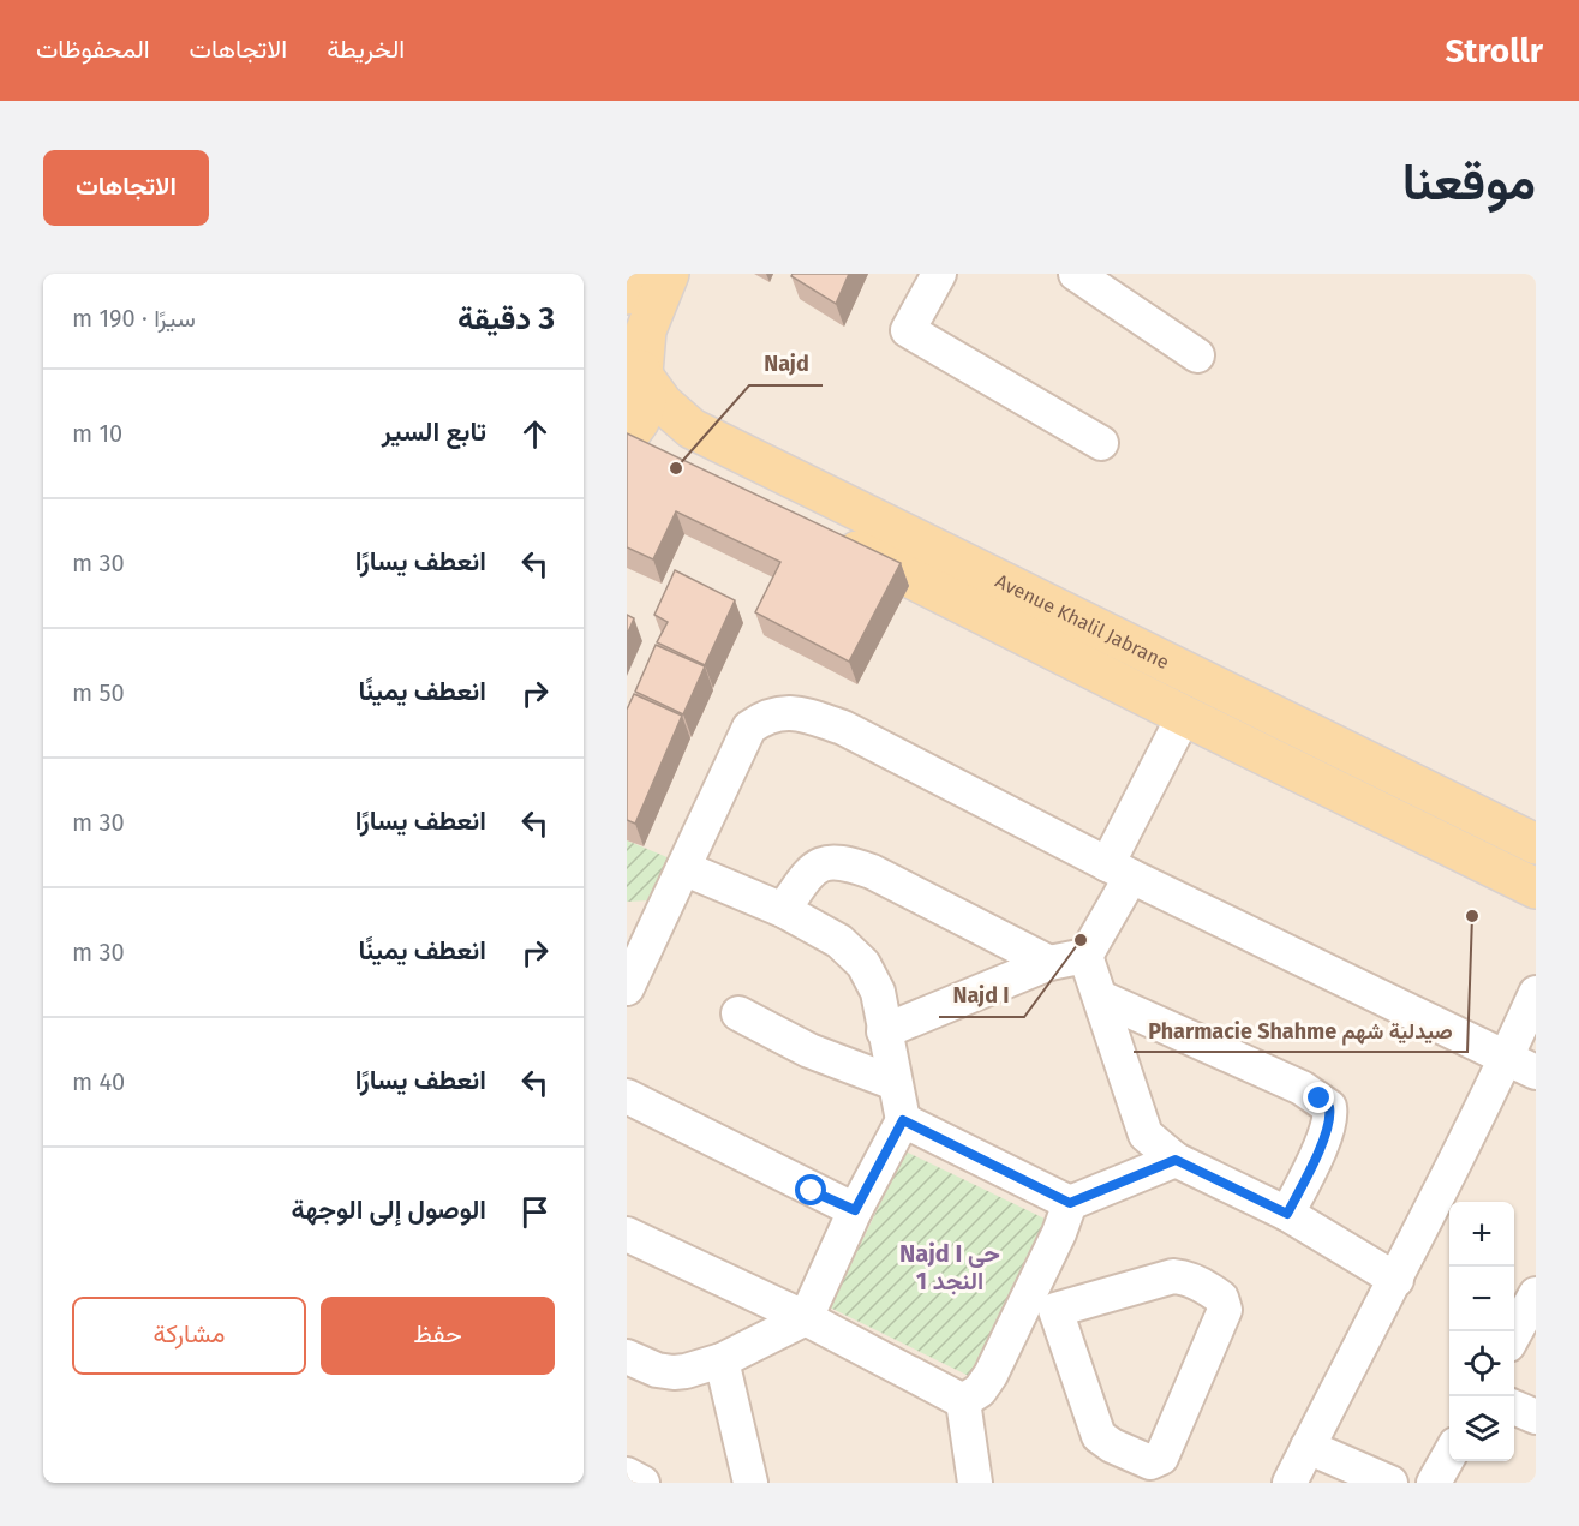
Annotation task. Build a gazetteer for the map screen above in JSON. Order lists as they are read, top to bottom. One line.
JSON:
{"streets":{"main road":["Avenue Khalil Jabrane"]},"districts":["Najd I حي النجد 1"],"places":["Najd","Pharmacie Shahme صيدلية شهم","Najd I"],"page":{"header":"Strollr","nav":["الخريطة","الاتجاهات","المحفوظات"],"title":"موقعنا","buttons":["الاتجاهات",["حفظ","مشاركة"]],"heading":["3 دقيقة","سيرًا · 190 m"],"list":[["تابع السير","10 m"],["انعطف يسارًا","30 m"],["انعطف يمينًا","50 m"],["انعطف يسارًا","30 m"],["انعطف يمينًا","30 m"],["انعطف يسارًا","40 m"],"الوصول إلى الوجهة"],"map_buttons":["+","−"]}}
